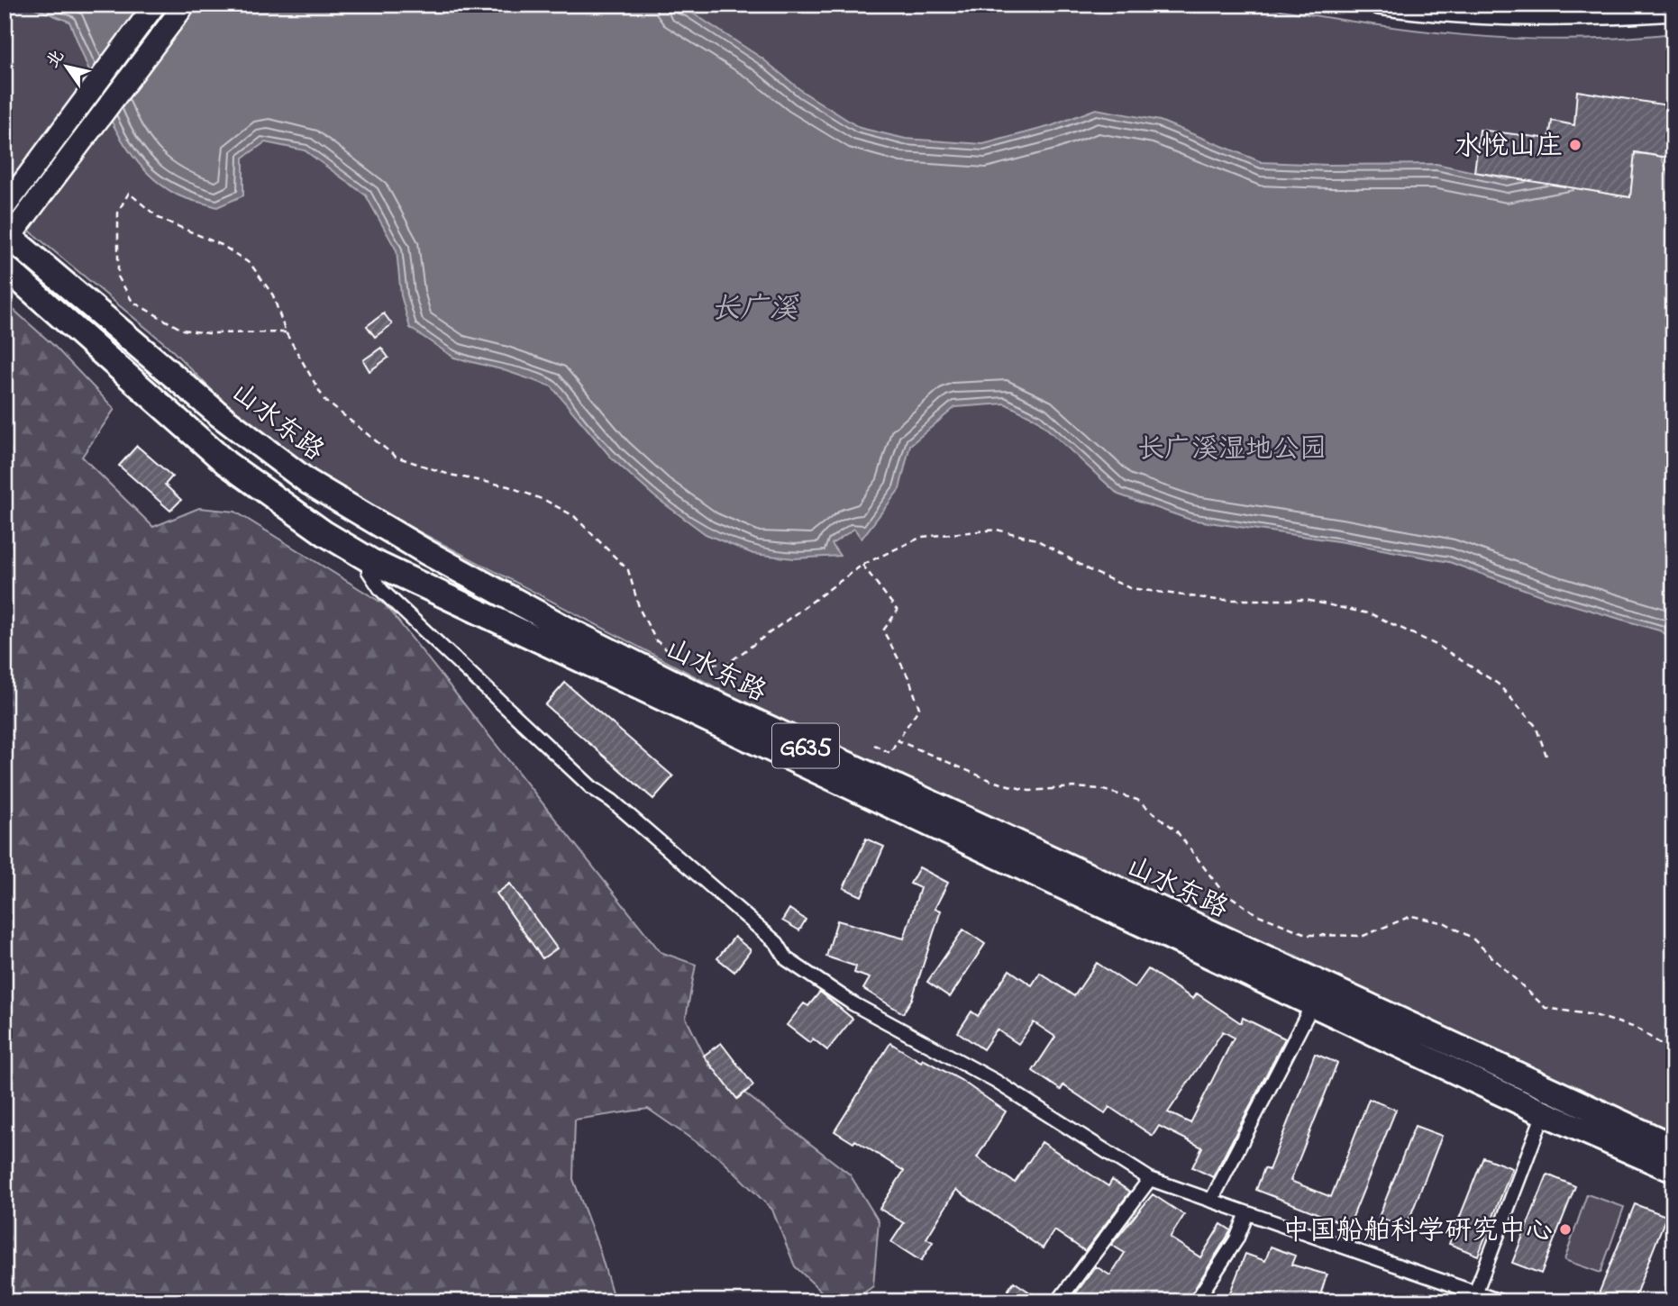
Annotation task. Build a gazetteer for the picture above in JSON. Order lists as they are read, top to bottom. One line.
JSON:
{"streets":{"highway":["山水东路","G635"]},"water":["长广溪"],"parks":["长广溪湿地公园"],"places":["水悦山庄","中国船舶科学研究中心"],"north":"top left"}
